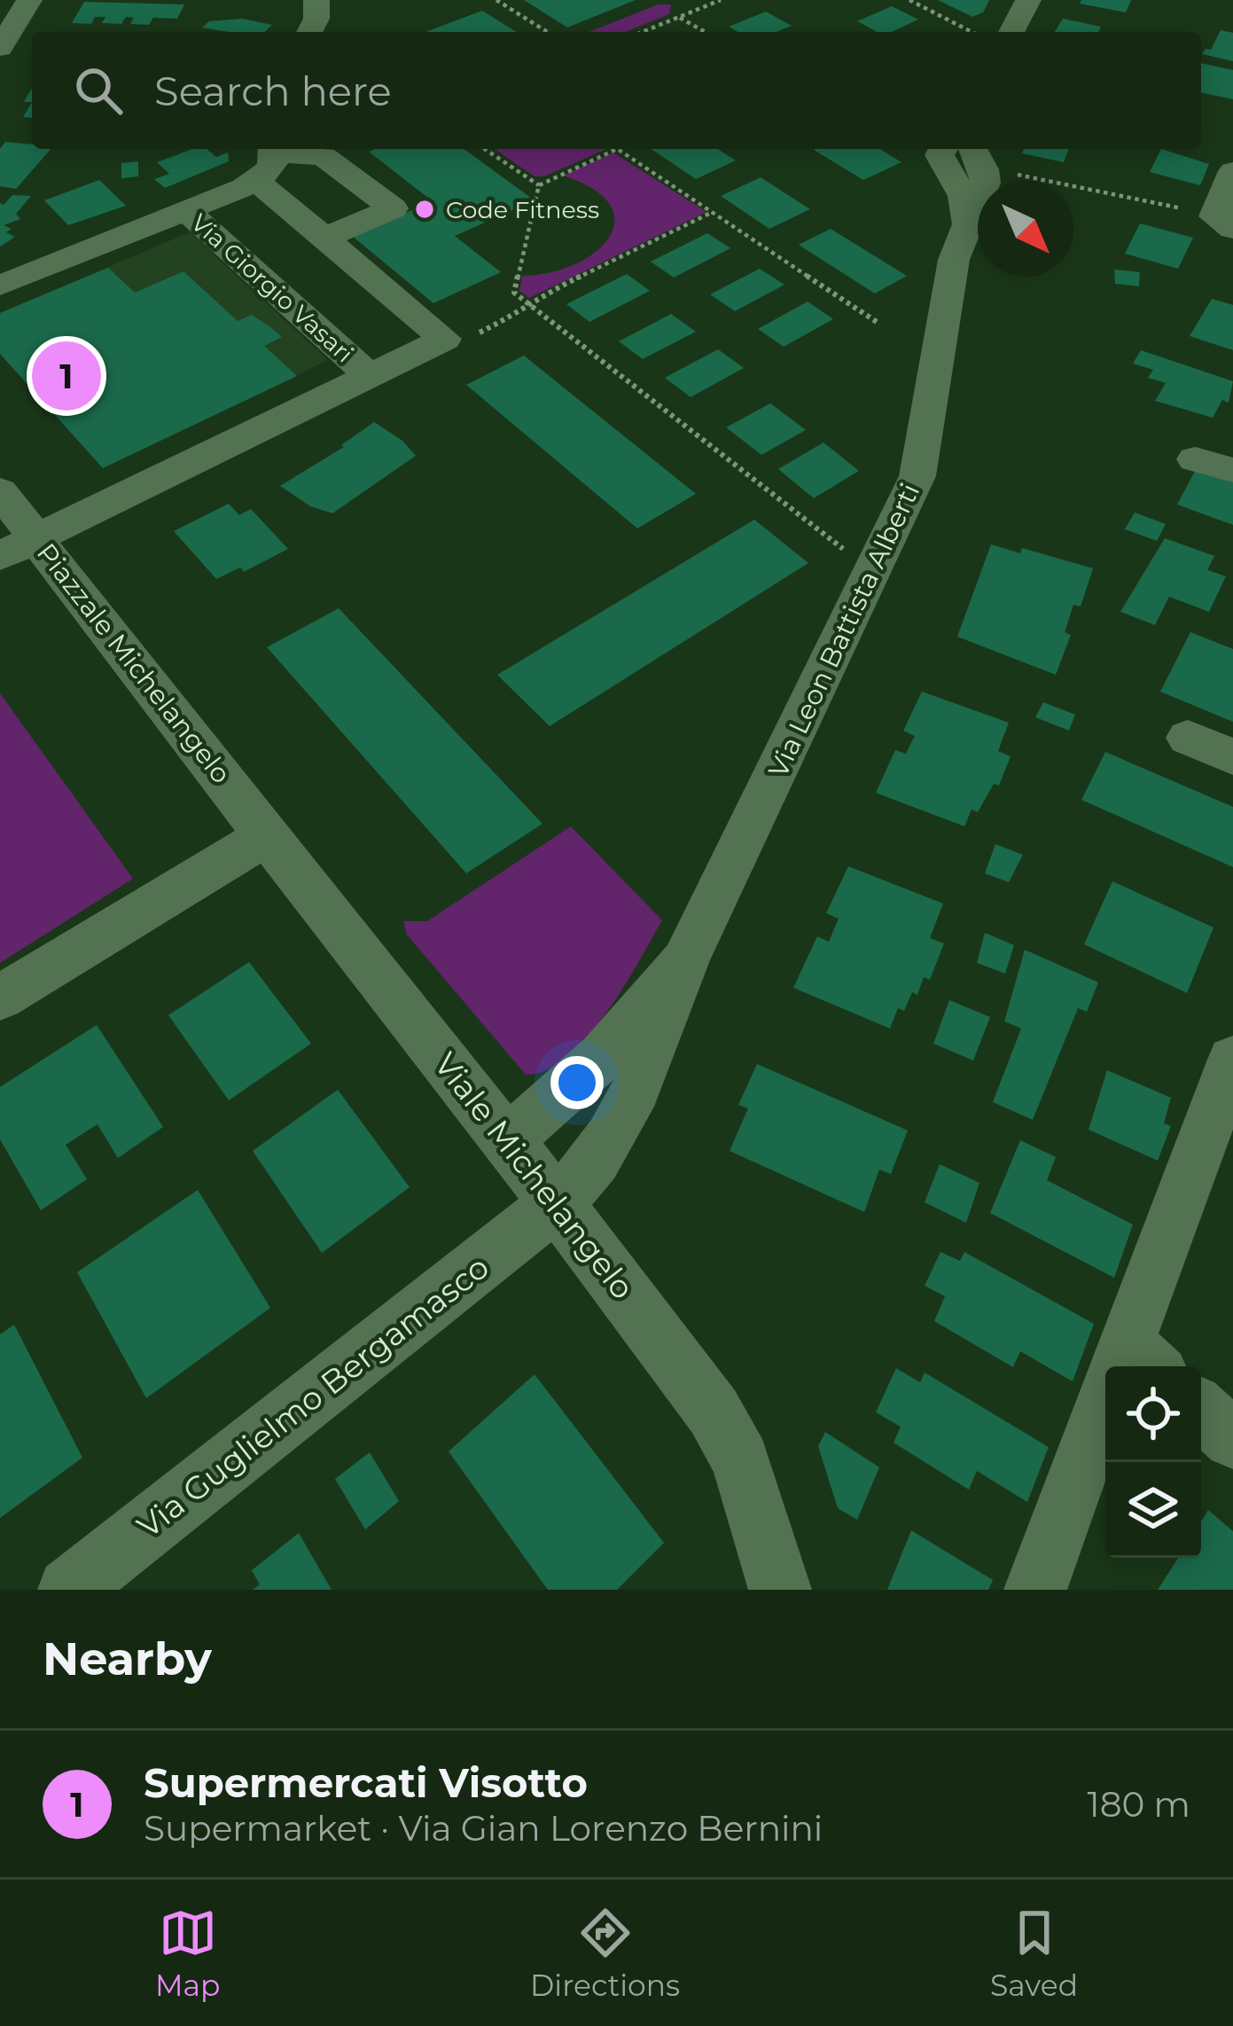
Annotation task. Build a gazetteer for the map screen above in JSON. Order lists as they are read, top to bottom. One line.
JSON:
{"streets":{"street":["Via Giorgio Vasari","Via Leon Battista Alberti","Piazzale Michelangelo","Viale Michelangelo","Via Guglielmo Bergamasco"]},"crossings":[["Via Leon Battista Alberti","Viale Michelangelo"],["Via Leon Battista Alberti","Via Guglielmo Bergamasco"],["Piazzale Michelangelo","Viale Michelangelo"],["Viale Michelangelo","Via Guglielmo Bergamasco"]],"places":["Code Fitness"],"north":"bottom right","page":{"search":"Search here","pins":"1","heading":"Nearby","list":[{"mark":"1","name":"Supermercati Visotto","note":"Supermarket · Via Gian Lorenzo Bernini","value":"180 m"}],"nav":["Map","Directions","Saved"]}}
